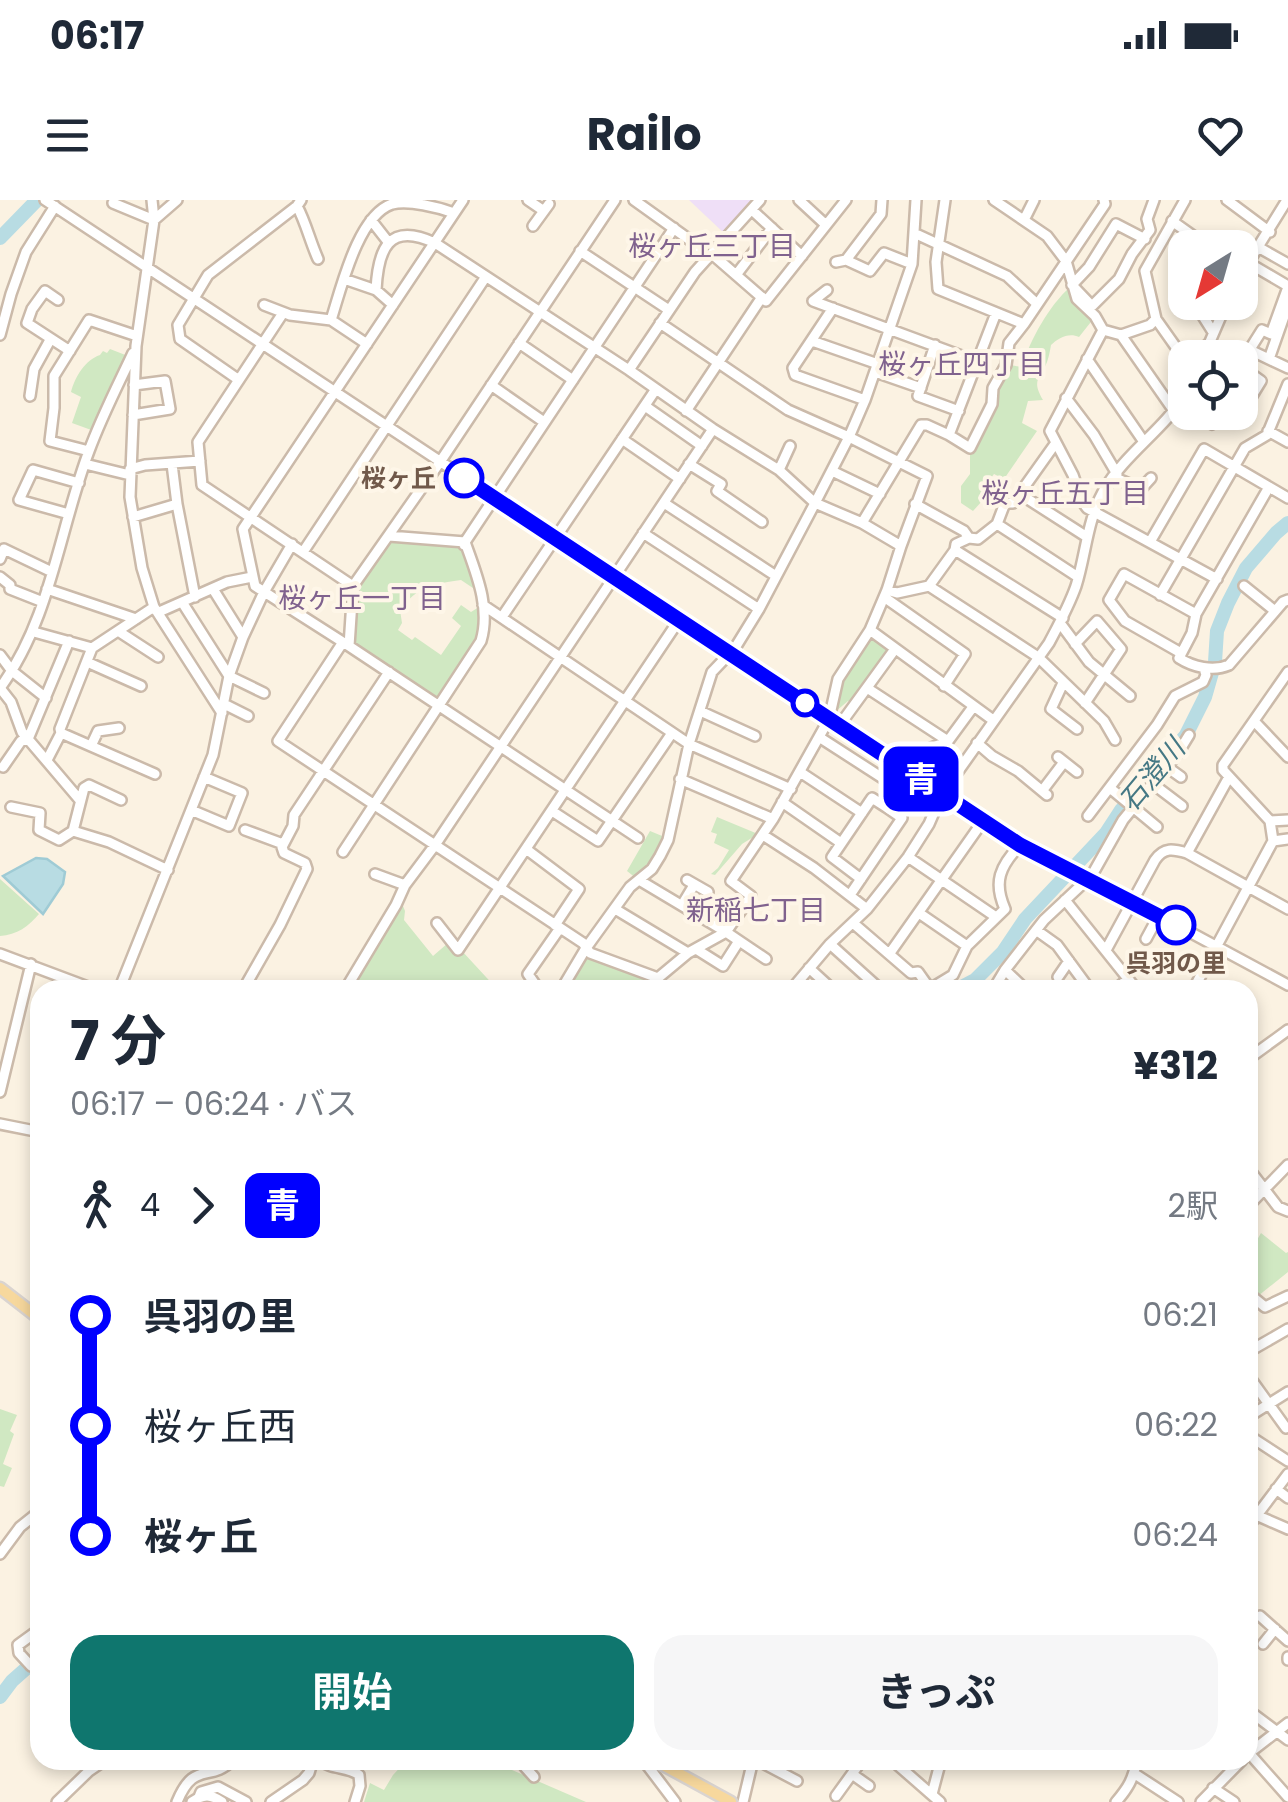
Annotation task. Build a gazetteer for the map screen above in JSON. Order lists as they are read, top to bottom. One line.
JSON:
{"districts":["桜ヶ丘三丁目","桜ヶ丘四丁目","桜ヶ丘五丁目","桜ヶ丘一丁目","新稲七丁目"],"water":["石澄川"],"places":["桜ヶ丘","呉羽の里"],"lines":["bus line 青"],"north":"bottom left","page":{"status":"06:17","header":"Railo","on_map":"青","heading":["7 分","06:17 – 06:24 · バス","¥312"],"legs":["4","青","2駅"],"list":[{"name":"呉羽の里","value":"06:21"},{"name":"桜ヶ丘西","value":"06:22"},{"name":"桜ヶ丘","value":"06:24"}],"buttons":["開始","きっぷ"]}}
